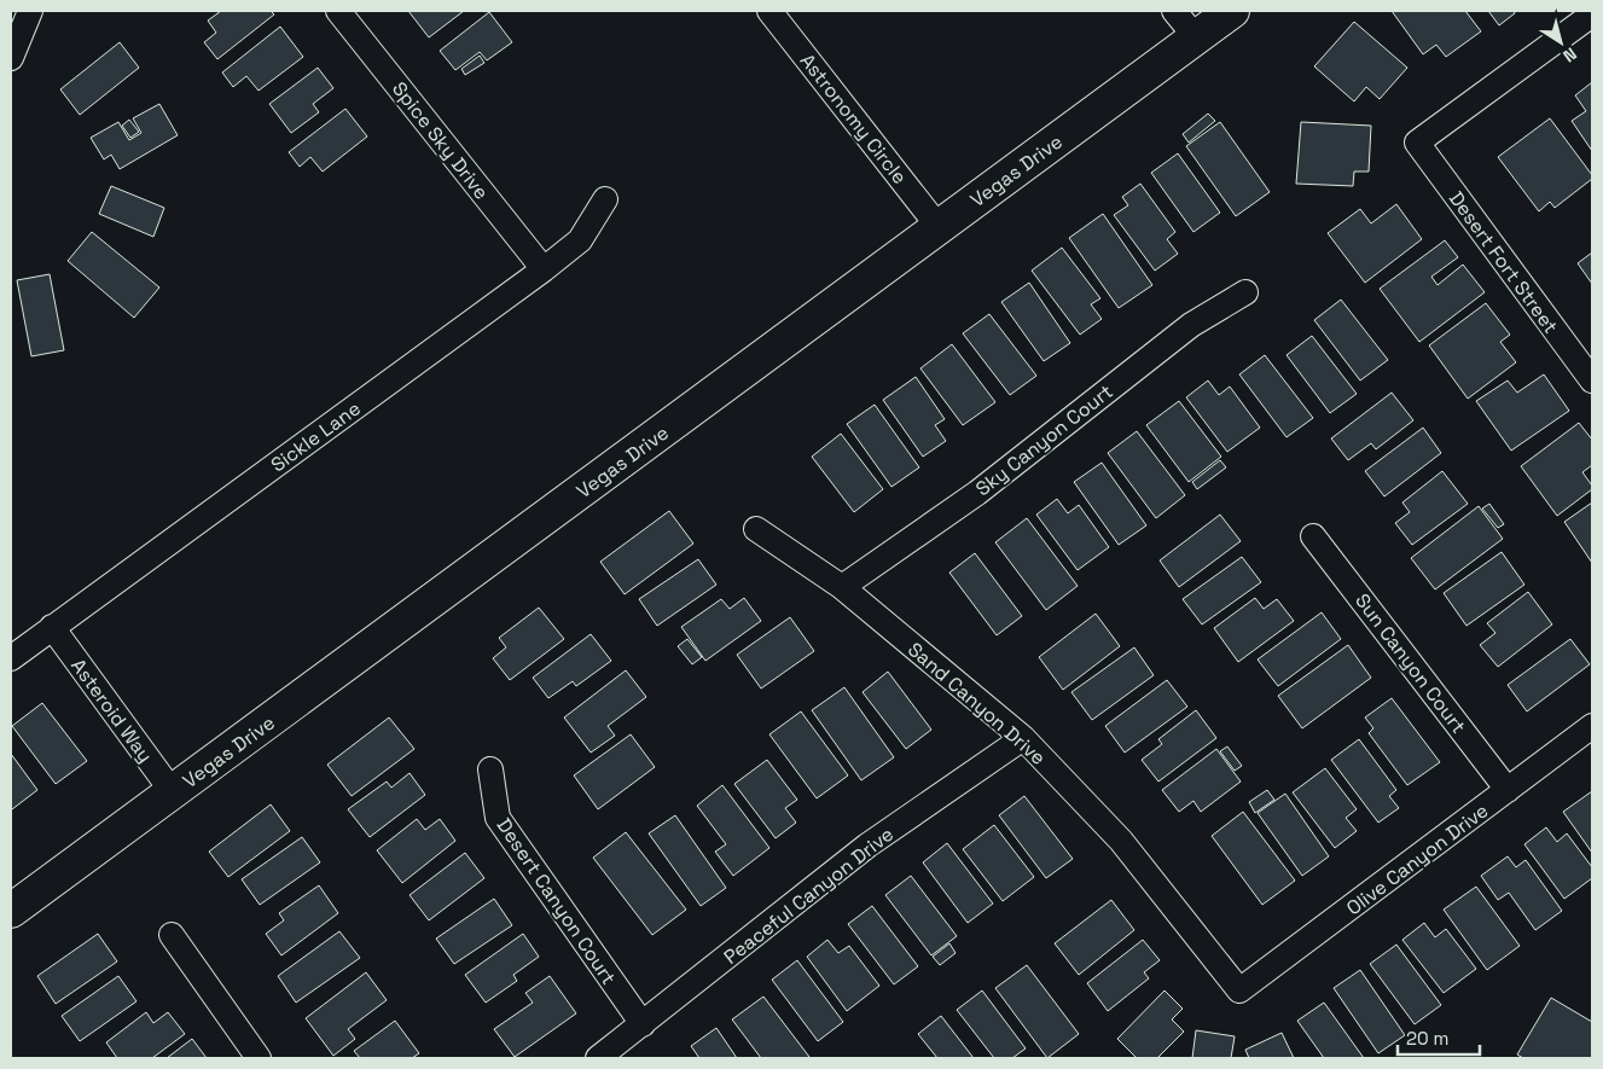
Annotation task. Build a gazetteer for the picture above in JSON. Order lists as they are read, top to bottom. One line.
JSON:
{"streets":{"main road":["Vegas Drive"],"street":["Astronomy Circle","Spice Sky Drive","Desert Fort Street","Sickle Lane","Sky Canyon Court","Sun Canyon Court","Sand Canyon Drive","Asteroid Way","Olive Canyon Drive","Peaceful Canyon Drive","Desert Canyon Court"]},"crossings":[["Astronomy Circle","Vegas Drive"],["Spice Sky Drive","Sickle Lane"],["Vegas Drive","Asteroid Way"],["Sickle Lane","Asteroid Way"],["Sky Canyon Court","Sand Canyon Drive"],["Sun Canyon Court","Olive Canyon Drive"],["Sand Canyon Drive","Olive Canyon Drive"],["Sand Canyon Drive","Peaceful Canyon Drive"],["Peaceful Canyon Drive","Desert Canyon Court"]],"scale_bar":"20 m","north":"bottom right"}
